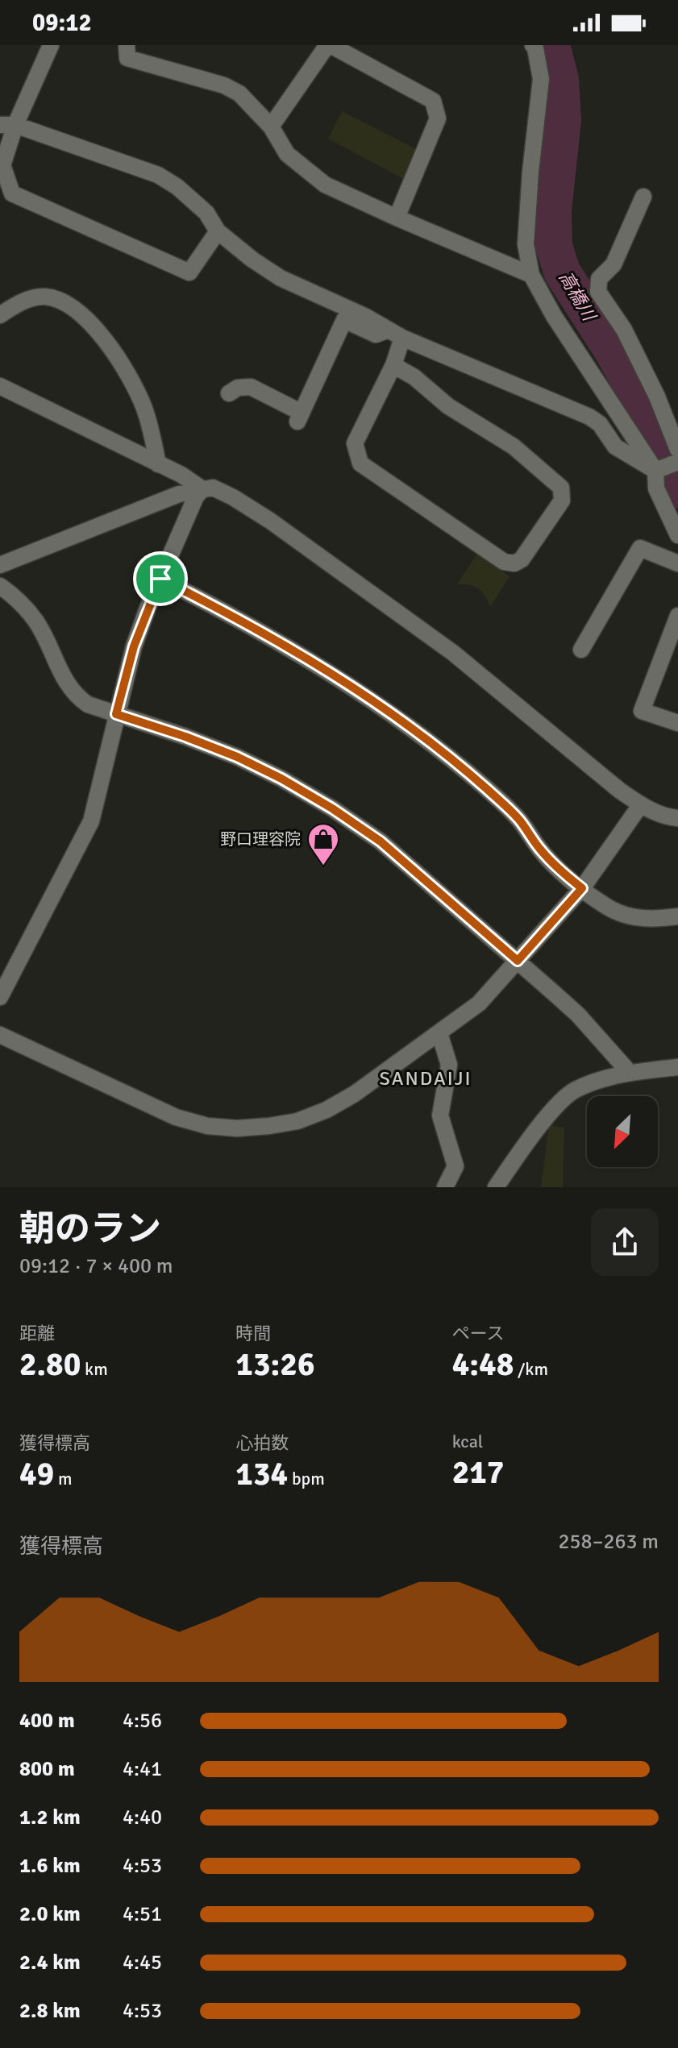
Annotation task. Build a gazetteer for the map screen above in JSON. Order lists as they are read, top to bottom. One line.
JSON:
{"districts":["SANDAIJI"],"water":["高橋川"],"places":{"shop":["野口理容院"]},"north":"bottom left","page":{"status":"09:12","heading":["朝のラン","09:12 · 7 × 400 m"],"stats":[["距離","2.80 km"],["時間","13:26"],["ペース","4:48 /km"],["獲得標高","49 m"],["心拍数","134 bpm"],["kcal","217"]],"chart":["獲得標高","258–263 m"],"list":[{"name":"400 m","note":"4:56"},{"name":"800 m","note":"4:41"},{"name":"1.2 km","note":"4:40"},{"name":"1.6 km","note":"4:53"},{"name":"2.0 km","note":"4:51"},{"name":"2.4 km","note":"4:45"},{"name":"2.8 km","note":"4:53"}]}}
